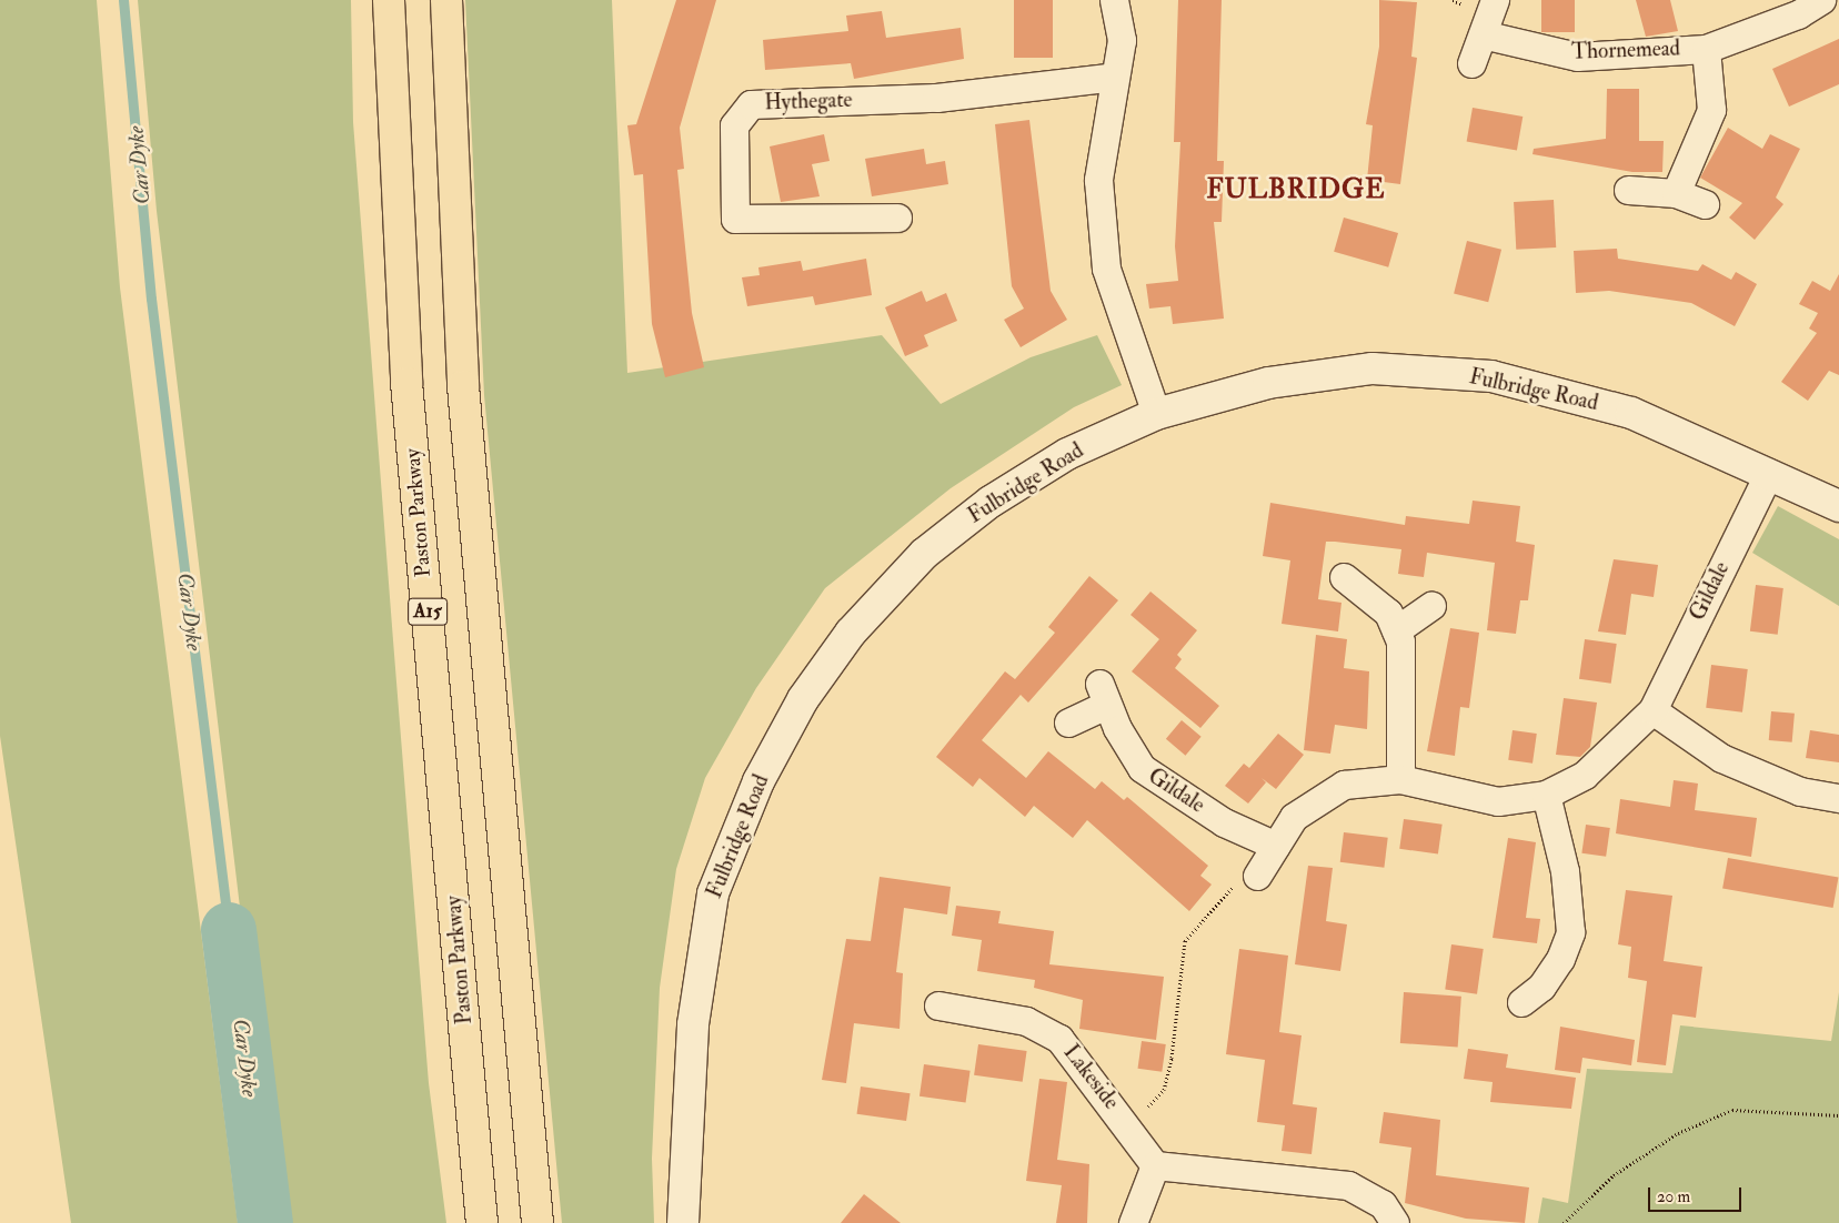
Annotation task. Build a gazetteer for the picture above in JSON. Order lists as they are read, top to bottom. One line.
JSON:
{"streets":{"highway":["Paston Parkway","A15"],"street":["Thornemead","Hythegate","Fulbridge Road","Gildale","Lakeside"]},"crossings":[["Fulbridge Road","Gildale"]],"districts":["FULBRIDGE"],"water":["Car Dyke"],"scale_bar":"20 m"}
